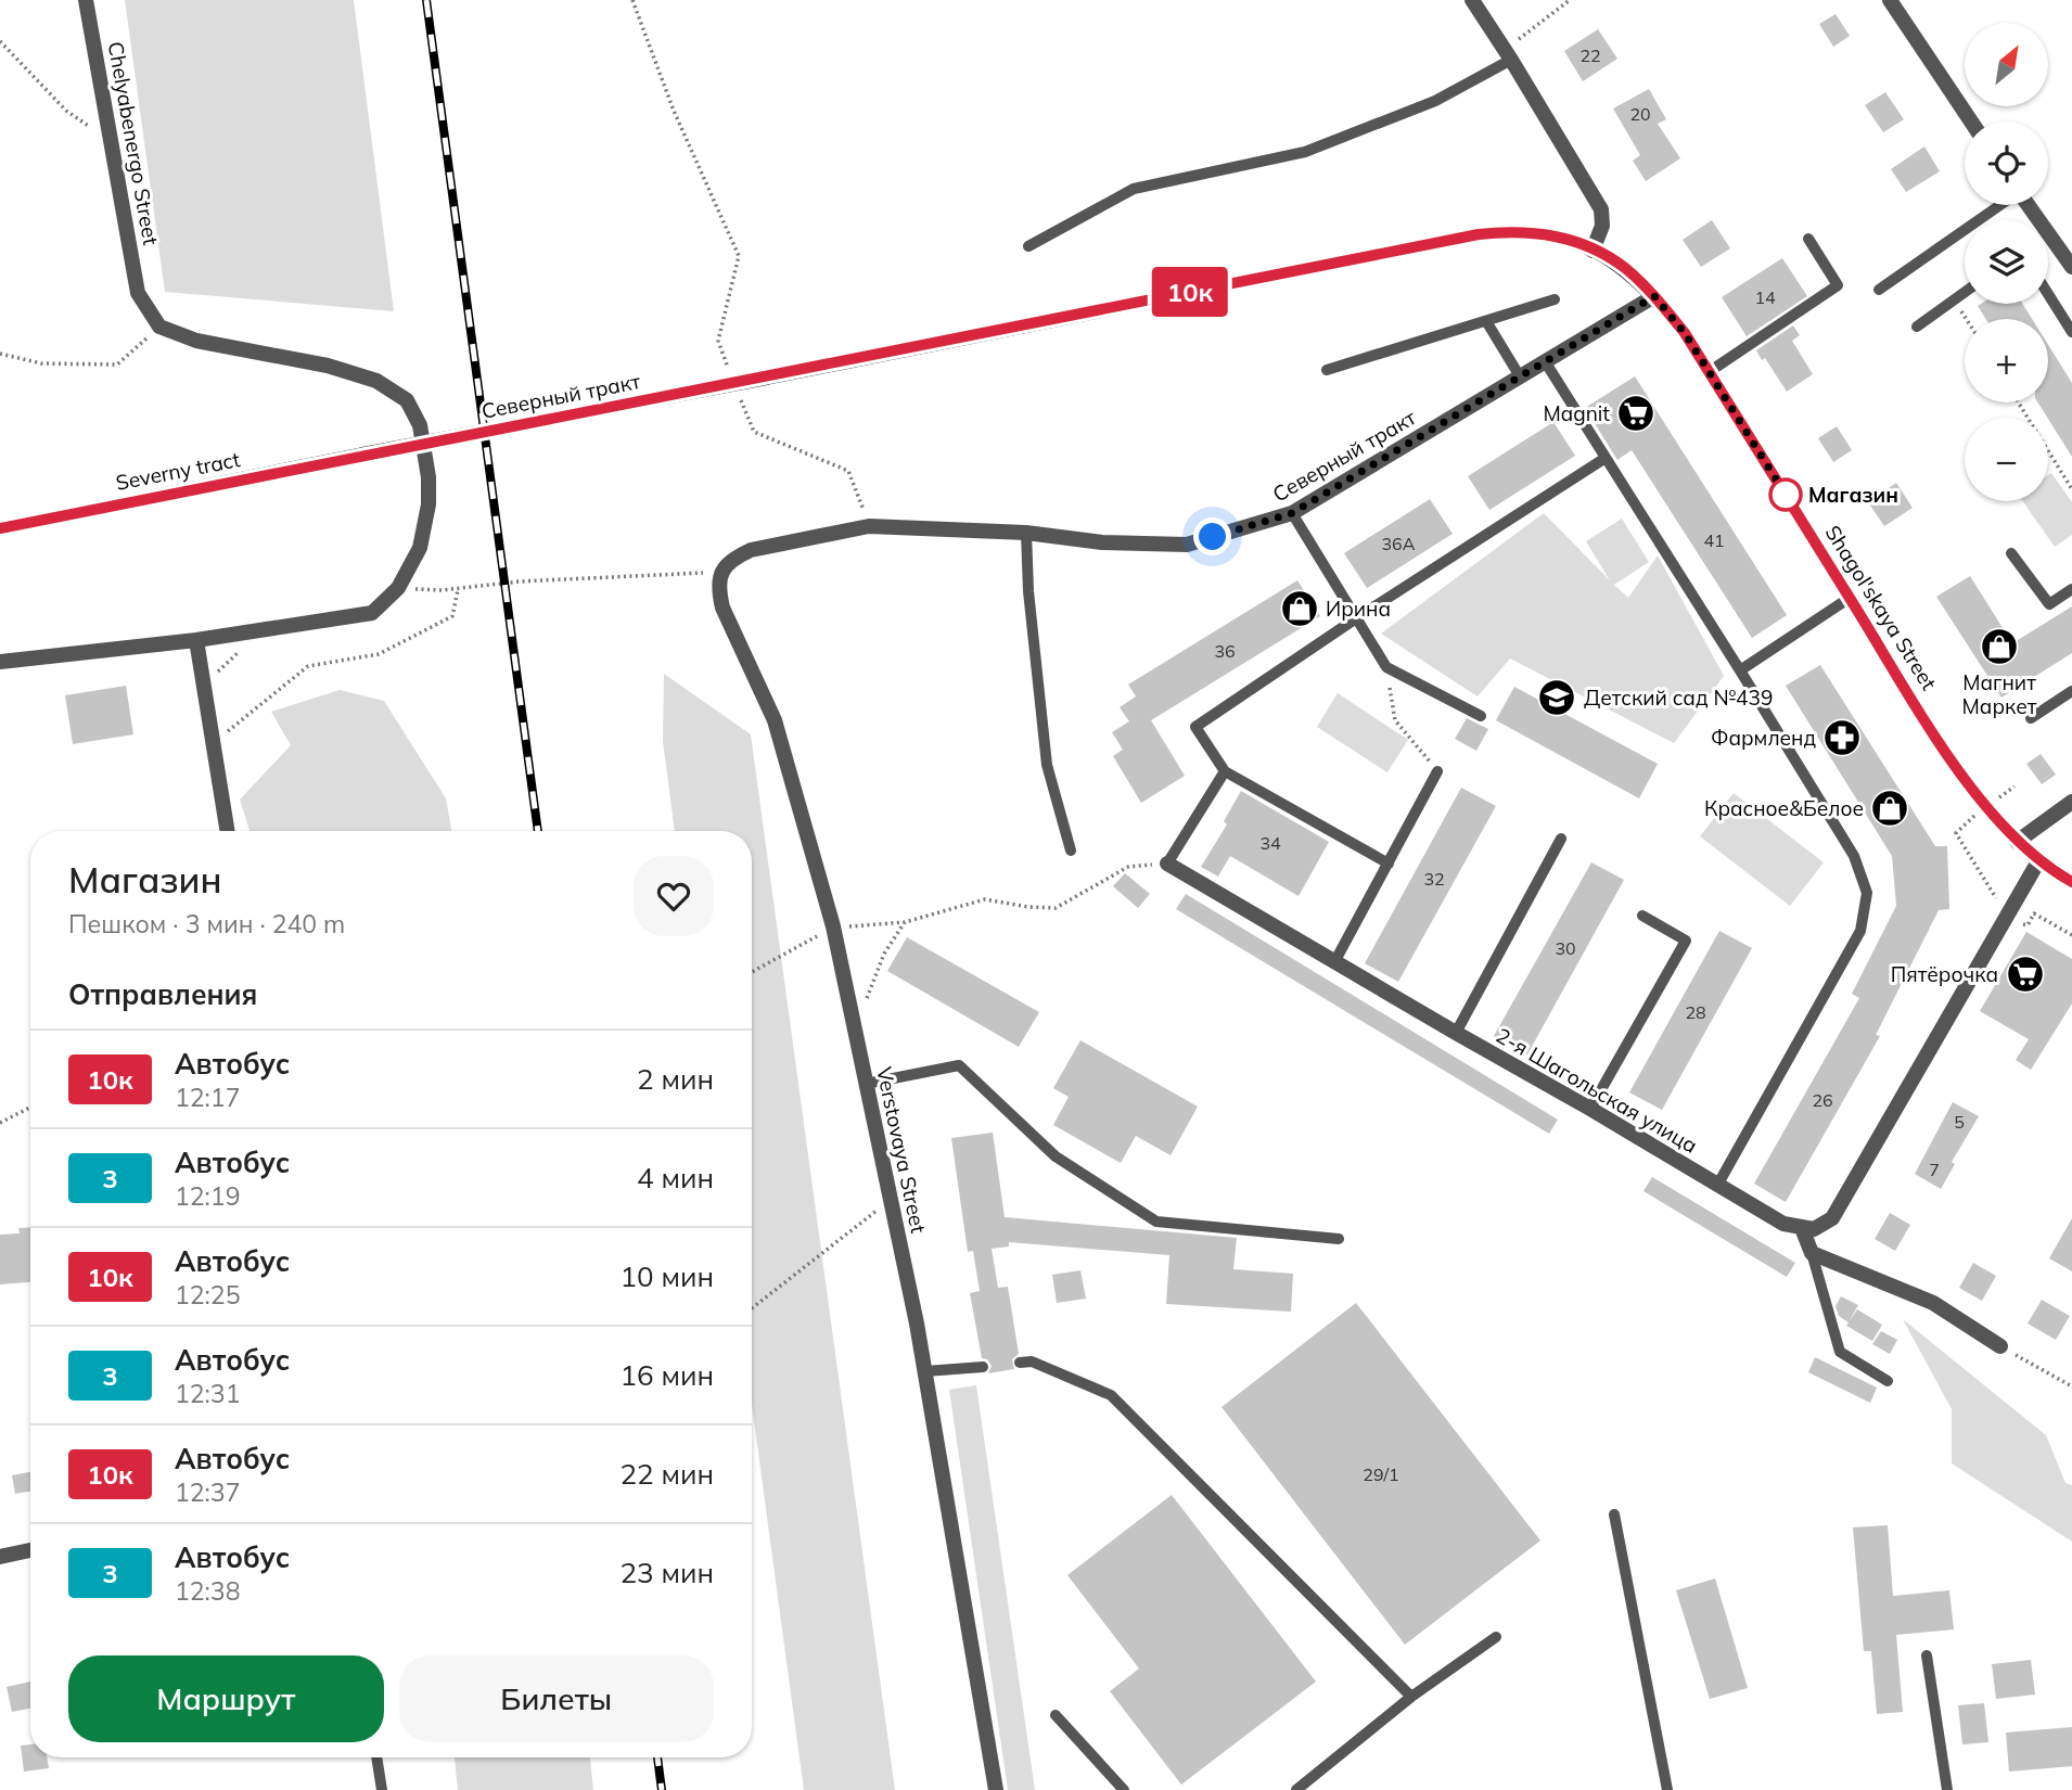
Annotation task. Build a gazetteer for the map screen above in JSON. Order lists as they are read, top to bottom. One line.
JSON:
{"streets":{"main road":["Северный тракт","Severny tract","Shagol'skaya Street"],"street":["Chelyabenergo Street","2-я Шагольская улица","Verstovaya Street"]},"crossings":[["Северный тракт","Severny tract"],["Северный тракт","Shagol'skaya Street"],["Северный тракт","Verstovaya Street"]],"places":{"supermarket":["Magnit","Пятёрочка"],"other":["Магазин"],"shop":["Ирина","Магнит Маркет","Красное&Белое"],"school or university":["Детский сад №439"],"pharmacy":["Фармленд"]},"lines":["bus line 10к"],"house_numbers":["22","20","14","41","36А","36","34","32","30","28","26","5","7","29/1"],"north":"top right","page":{"on_map":"10к","map_buttons":["+","−"],"heading":[["Магазин","Пешком · 3 мин · 240 m"],"Отправления"],"list":[{"mark":"10к","name":"Автобус","note":"12:17","value":"2 мин"},{"mark":"3","name":"Автобус","note":"12:19","value":"4 мин"},{"mark":"10к","name":"Автобус","note":"12:25","value":"10 мин"},{"mark":"3","name":"Автобус","note":"12:31","value":"16 мин"},{"mark":"10к","name":"Автобус","note":"12:37","value":"22 мин"},{"mark":"3","name":"Автобус","note":"12:38","value":"23 мин"}],"buttons":["Маршрут","Билеты"]}}
